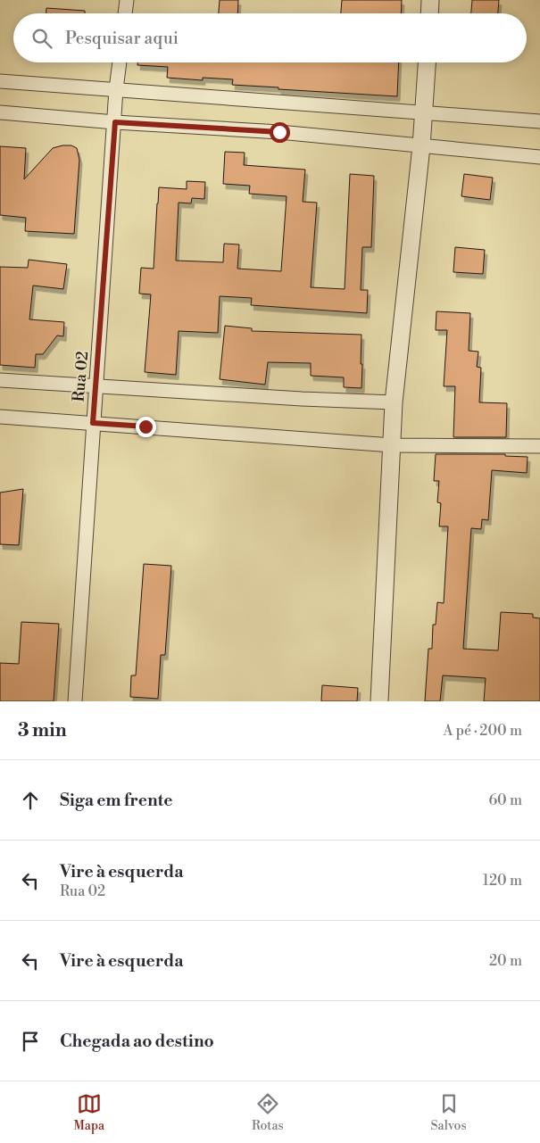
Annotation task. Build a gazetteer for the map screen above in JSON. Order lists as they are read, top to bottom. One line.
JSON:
{"streets":{"street":["Rua 02"]},"page":{"search":"Pesquisar aqui","heading":["3 min","A pé · 200 m"],"list":[["Siga em frente","60 m"],["Vire à esquerda","Rua 02","120 m"],["Vire à esquerda","20 m"],"Chegada ao destino"],"nav":["Mapa","Rotas","Salvos"]}}
